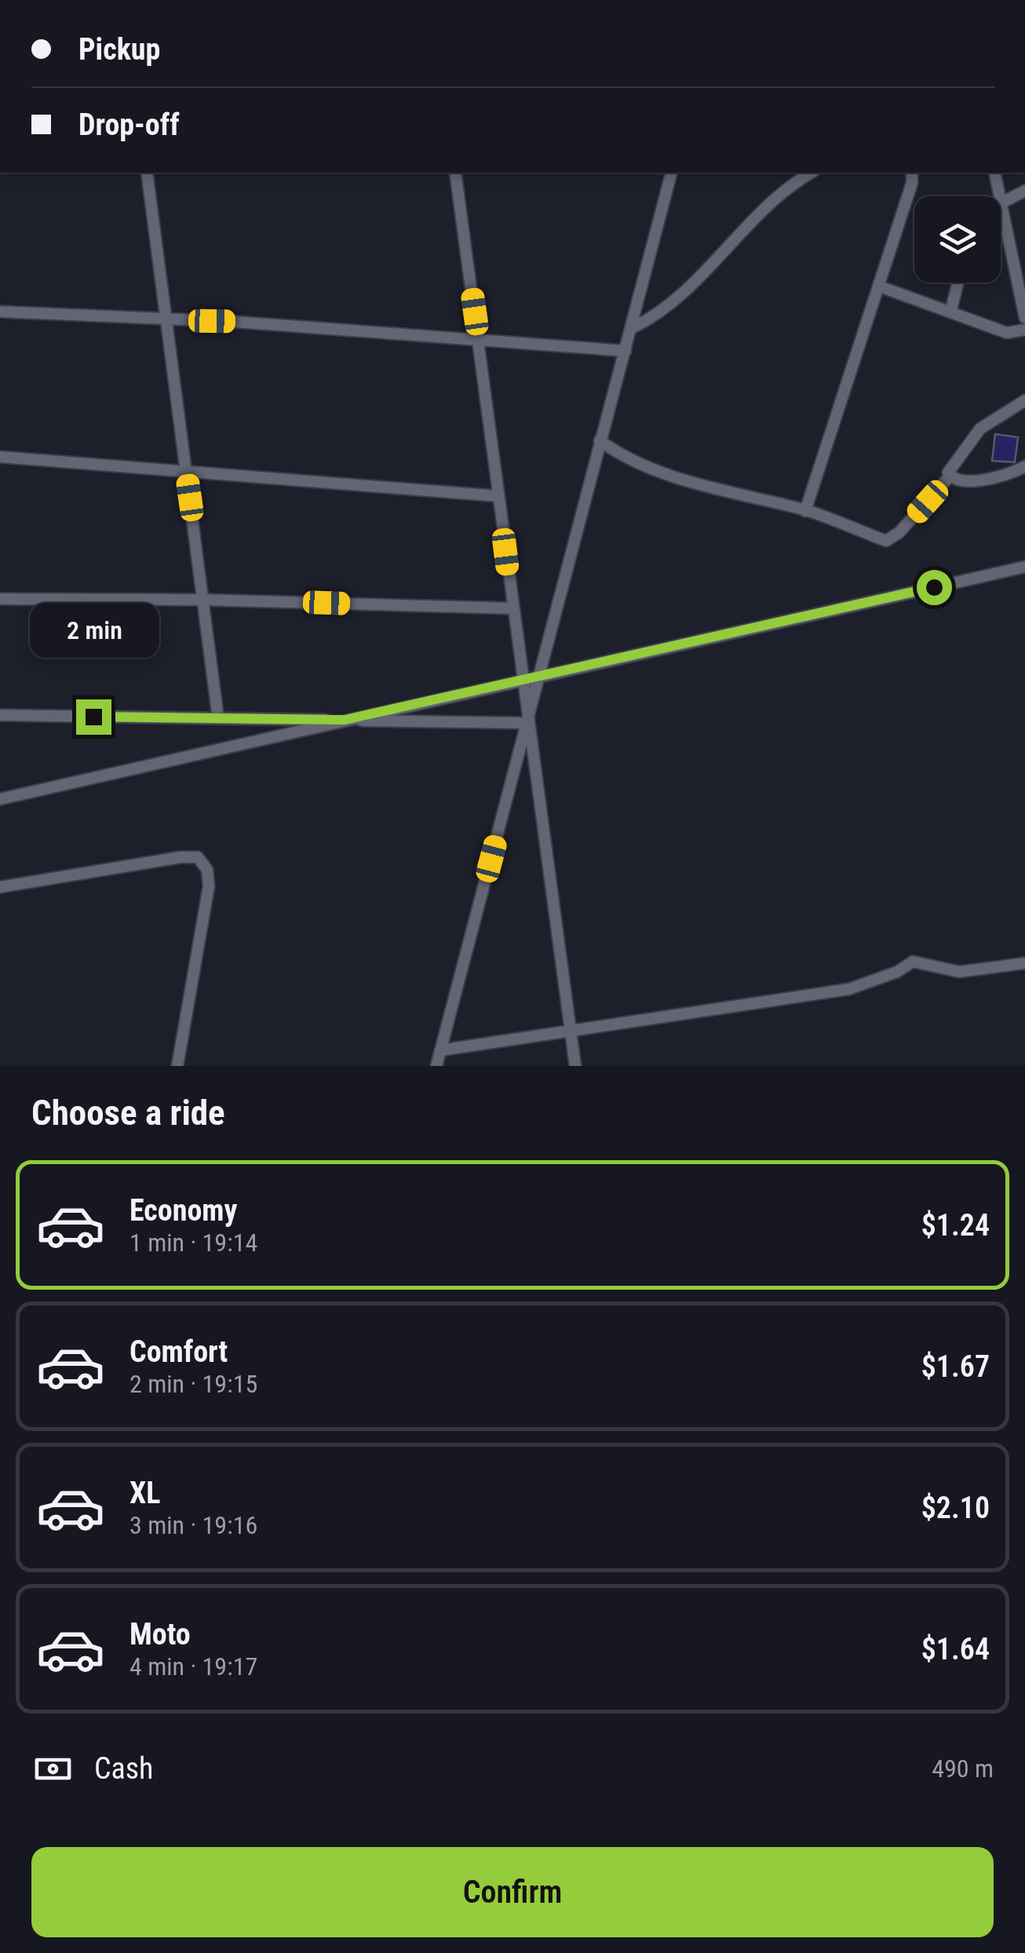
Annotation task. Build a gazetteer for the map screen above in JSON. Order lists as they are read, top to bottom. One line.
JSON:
{"page":{"banner":["Pickup","Drop-off"],"bubble":"2 min","heading":"Choose a ride","list":[{"name":"Economy","note":"1 min · 19:14","value":"$1.24"},{"name":"Comfort","note":"2 min · 19:15","value":"$1.67"},{"name":"XL","note":"3 min · 19:16","value":"$2.10"},{"name":"Moto","note":"4 min · 19:17","value":"$1.64"}],"pay":["Cash","490 m"],"buttons":"Confirm"}}
